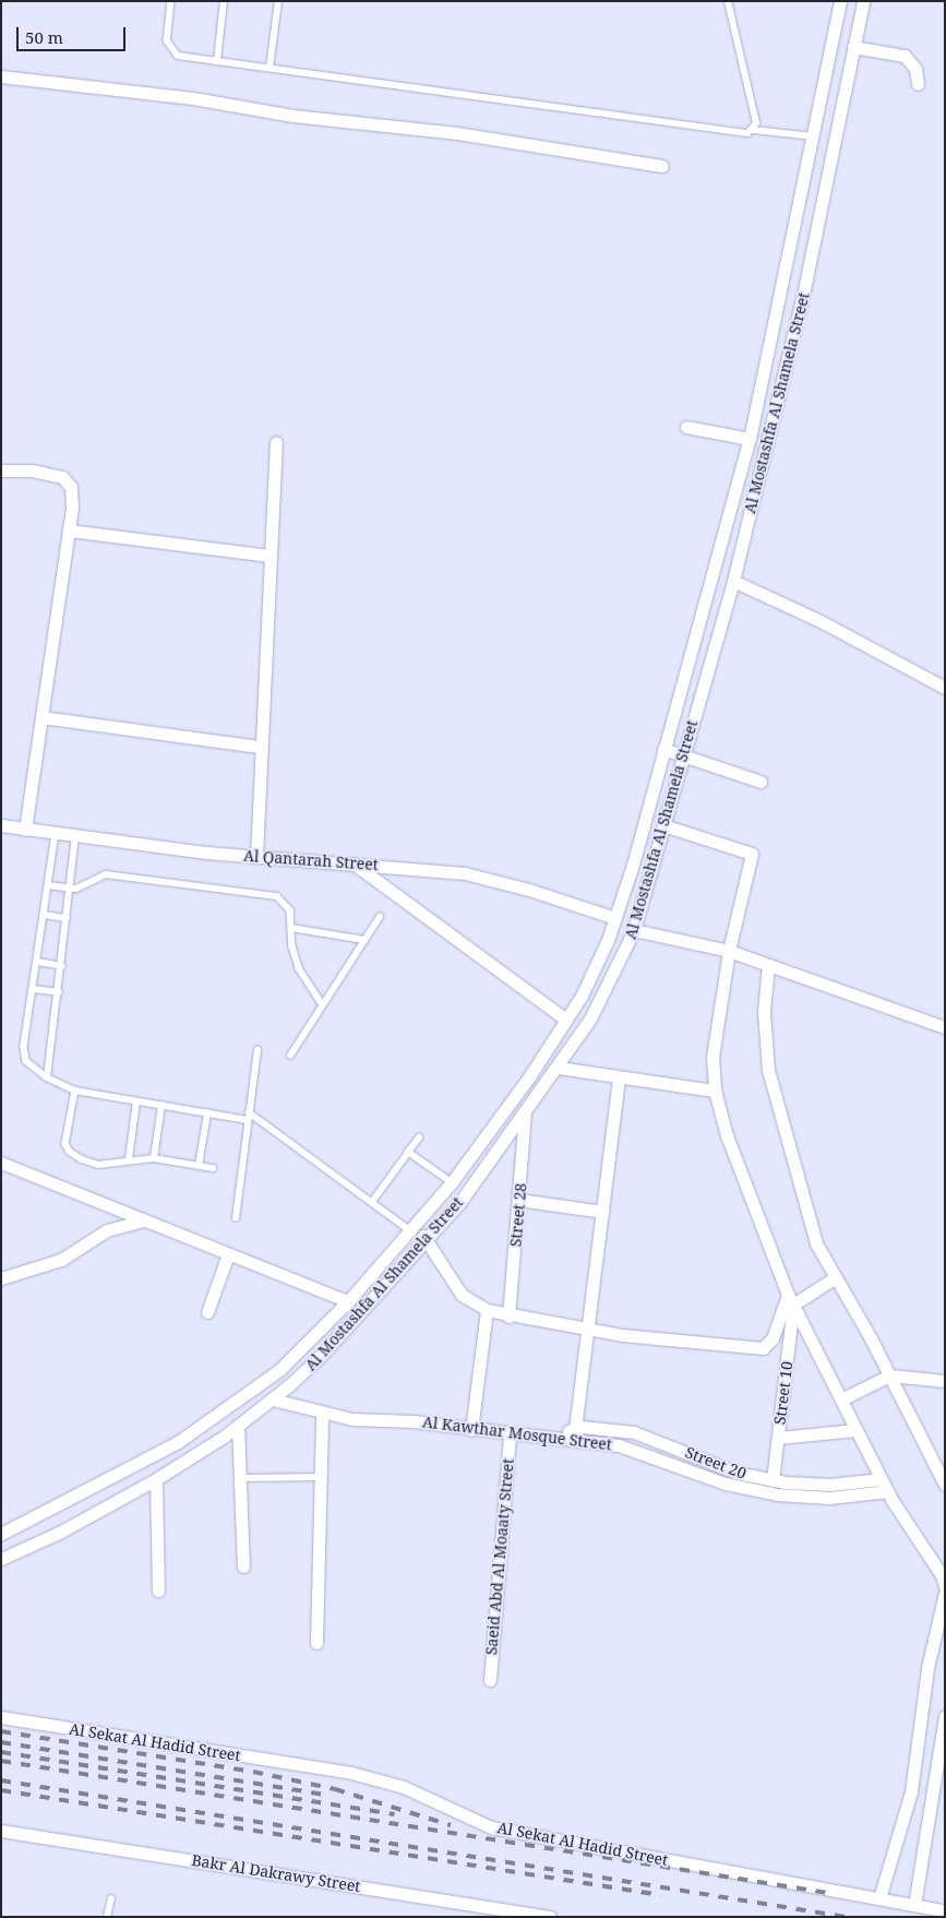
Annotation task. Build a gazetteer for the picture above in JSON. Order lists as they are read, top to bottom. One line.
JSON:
{"streets":{"street":["Al Mostashfa Al Shamela Street","Al Qantarah Street","Street 28","Street 10","Al Kawthar Mosque Street","Street 20","Saeid Abd Al Moaaty Street","Al Sekat Al Hadid Street","Bakr Al Dakrawy Street"]},"crossings":[["Al Mostashfa Al Shamela Street","Al Qantarah Street"],["Al Mostashfa Al Shamela Street","Street 28"],["Al Mostashfa Al Shamela Street","Al Kawthar Mosque Street"],["Street 10","Street 20"],["Al Kawthar Mosque Street","Street 20"],["Al Kawthar Mosque Street","Saeid Abd Al Moaaty Street"]],"scale_bar":"50 m"}
